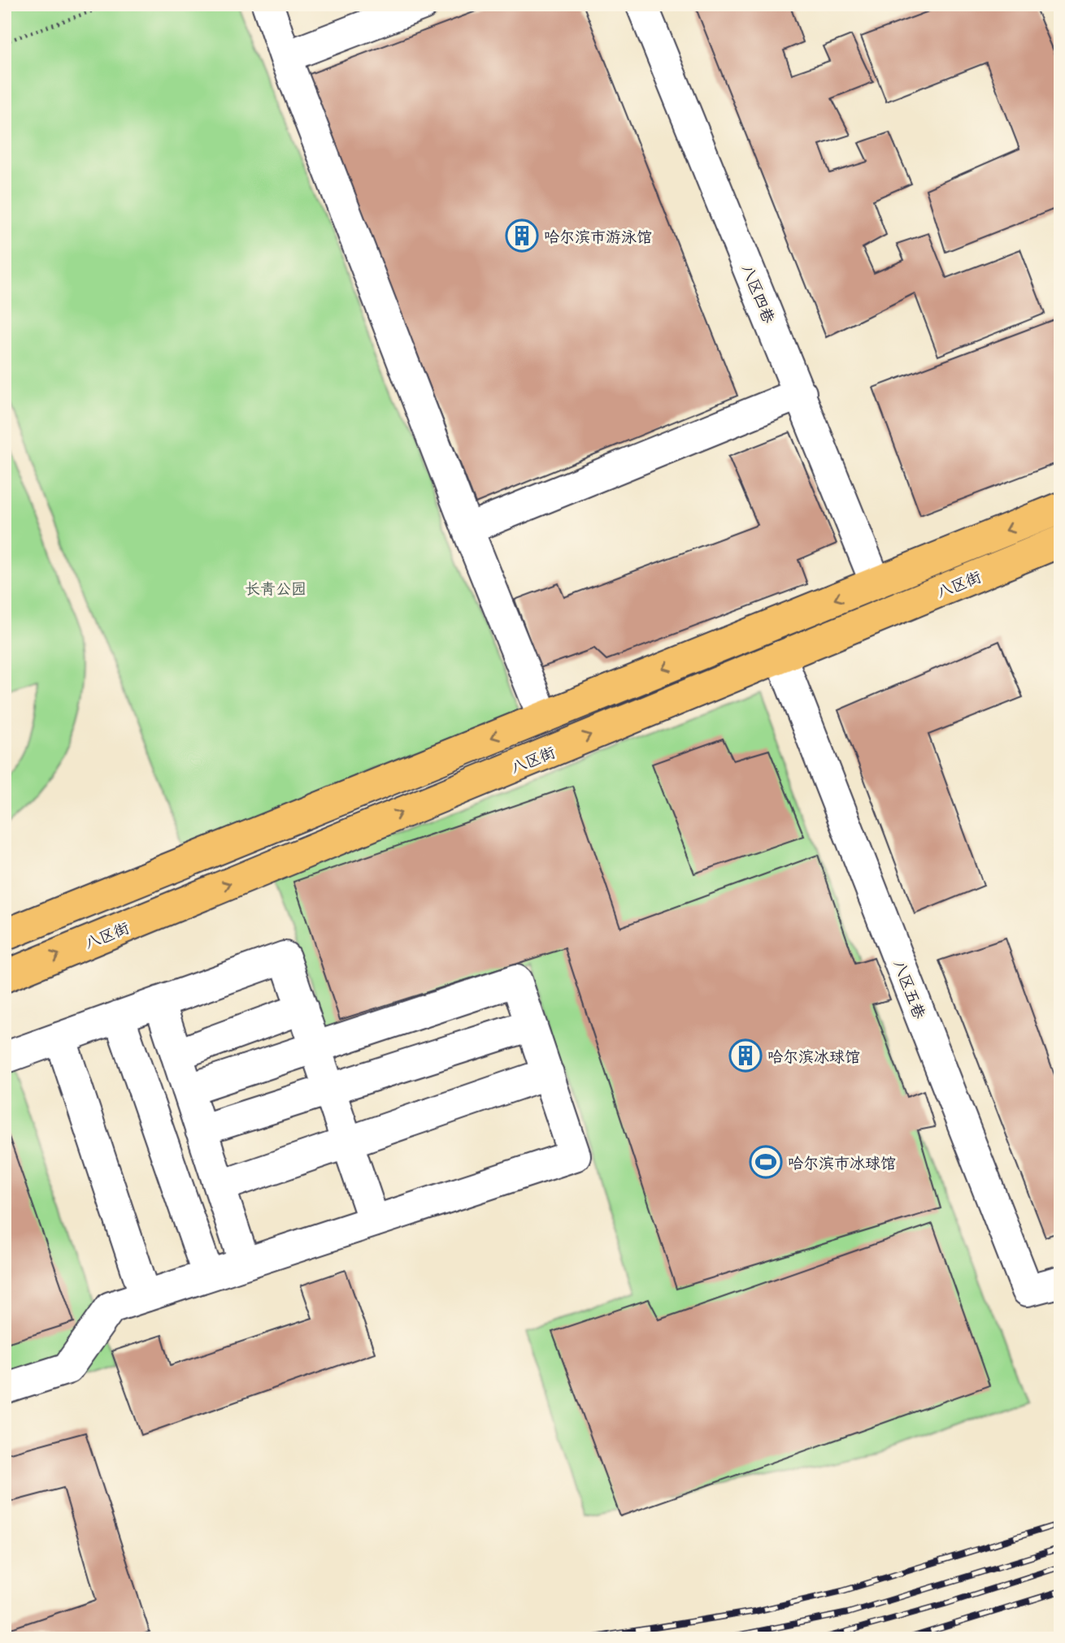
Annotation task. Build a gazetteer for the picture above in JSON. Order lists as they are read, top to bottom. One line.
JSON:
{"streets":{"main road":["八区街"],"street":["八区四巷","八区五巷"]},"crossings":[["八区四巷","八区街"],["八区街","八区五巷"]],"parks":["长青公园"],"places":{"building":["哈尔滨市游泳馆","哈尔滨冰球馆"],"sports":["哈尔滨市冰球馆"]}}
